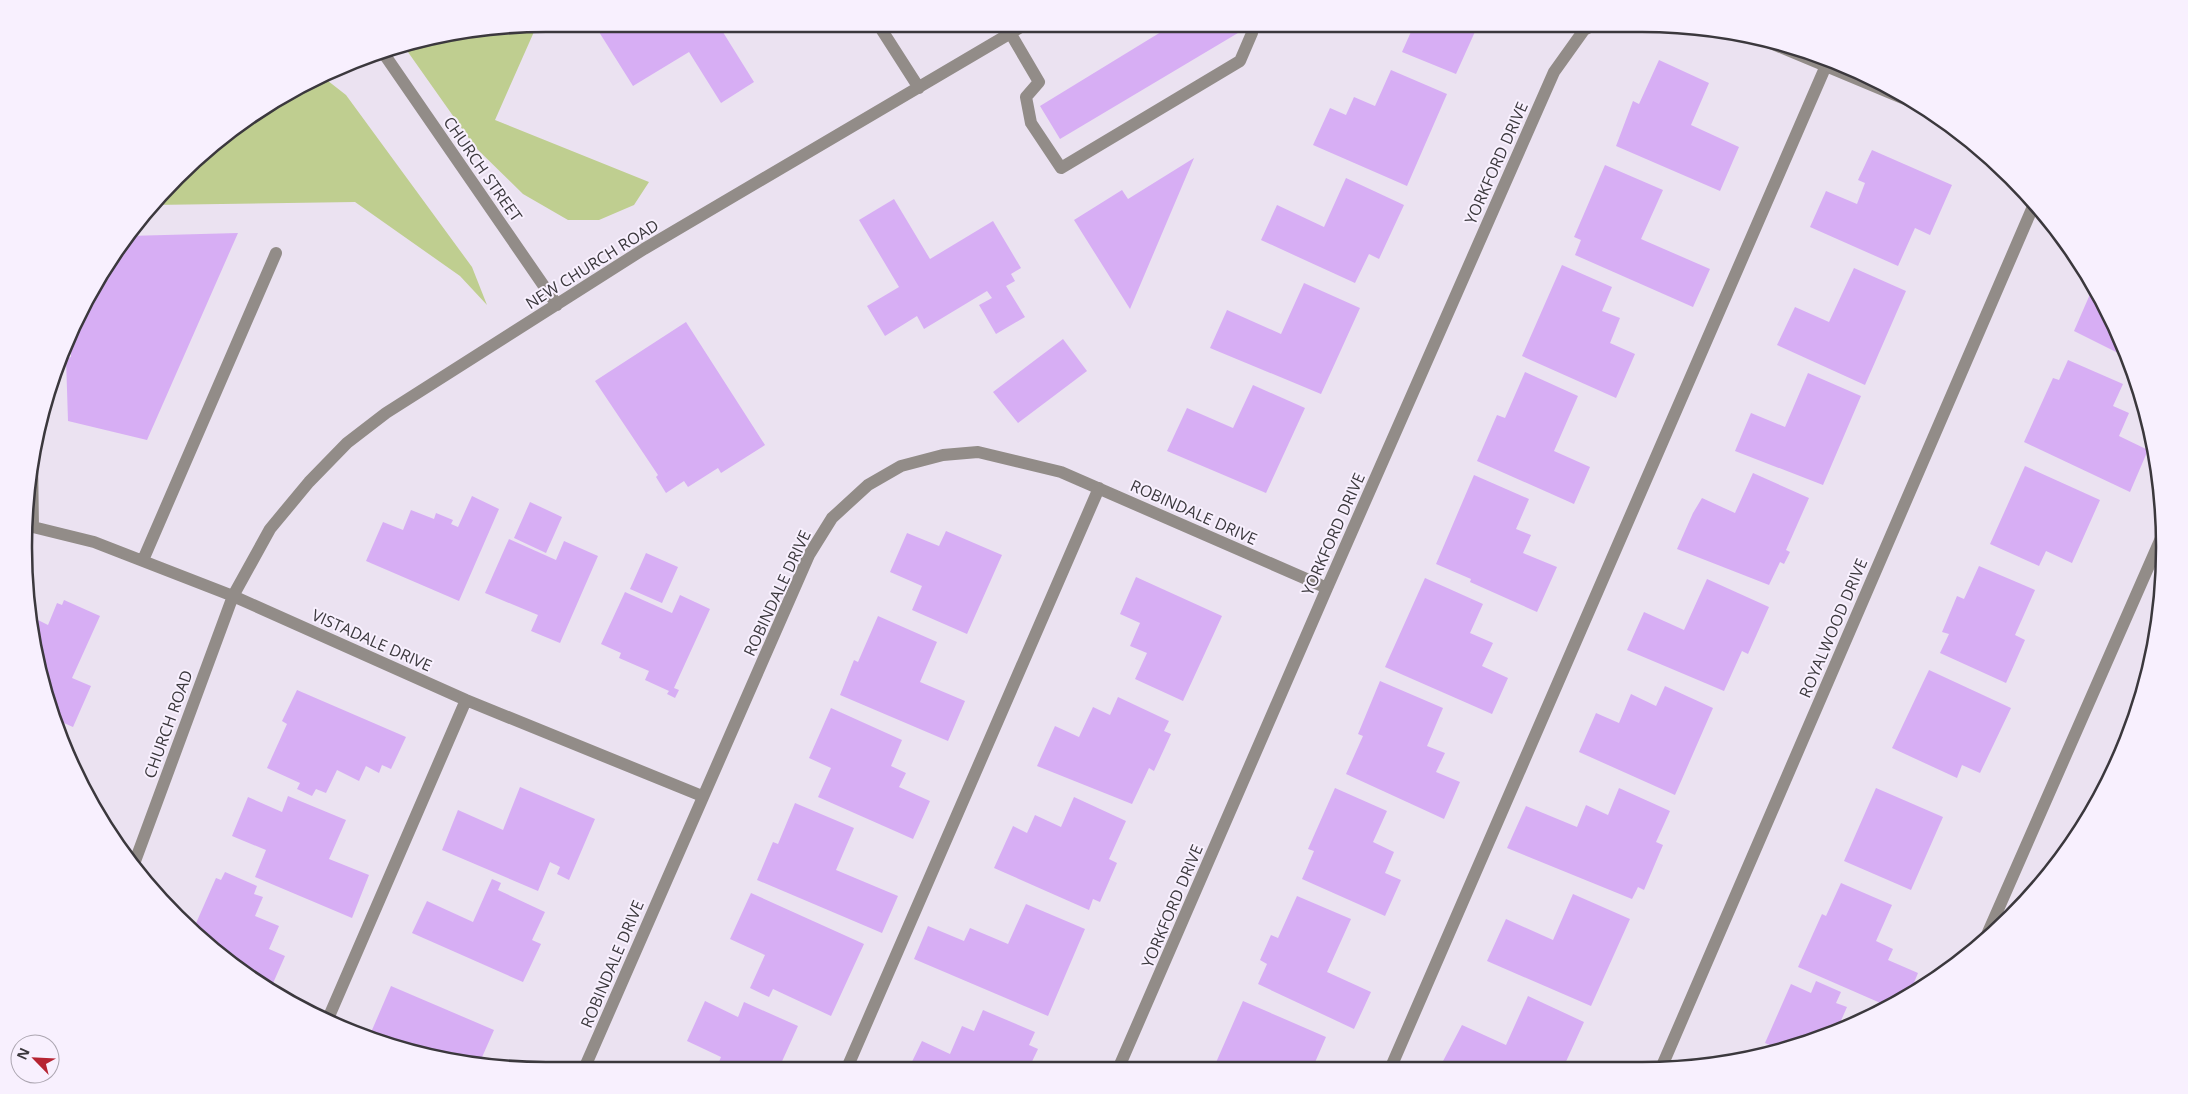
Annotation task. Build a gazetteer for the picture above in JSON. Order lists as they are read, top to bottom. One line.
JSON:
{"streets":{"street":["YORKFORD DRIVE","CHURCH STREET","NEW CHURCH ROAD","ROBINDALE DRIVE","ROYALWOOD DRIVE","VISTADALE DRIVE","CHURCH ROAD"]},"crossings":[["YORKFORD DRIVE","ROBINDALE DRIVE"],["CHURCH STREET","NEW CHURCH ROAD"],["NEW CHURCH ROAD","VISTADALE DRIVE"],["NEW CHURCH ROAD","CHURCH ROAD"],["ROBINDALE DRIVE","VISTADALE DRIVE"],["VISTADALE DRIVE","CHURCH ROAD"]],"north":"top left"}
